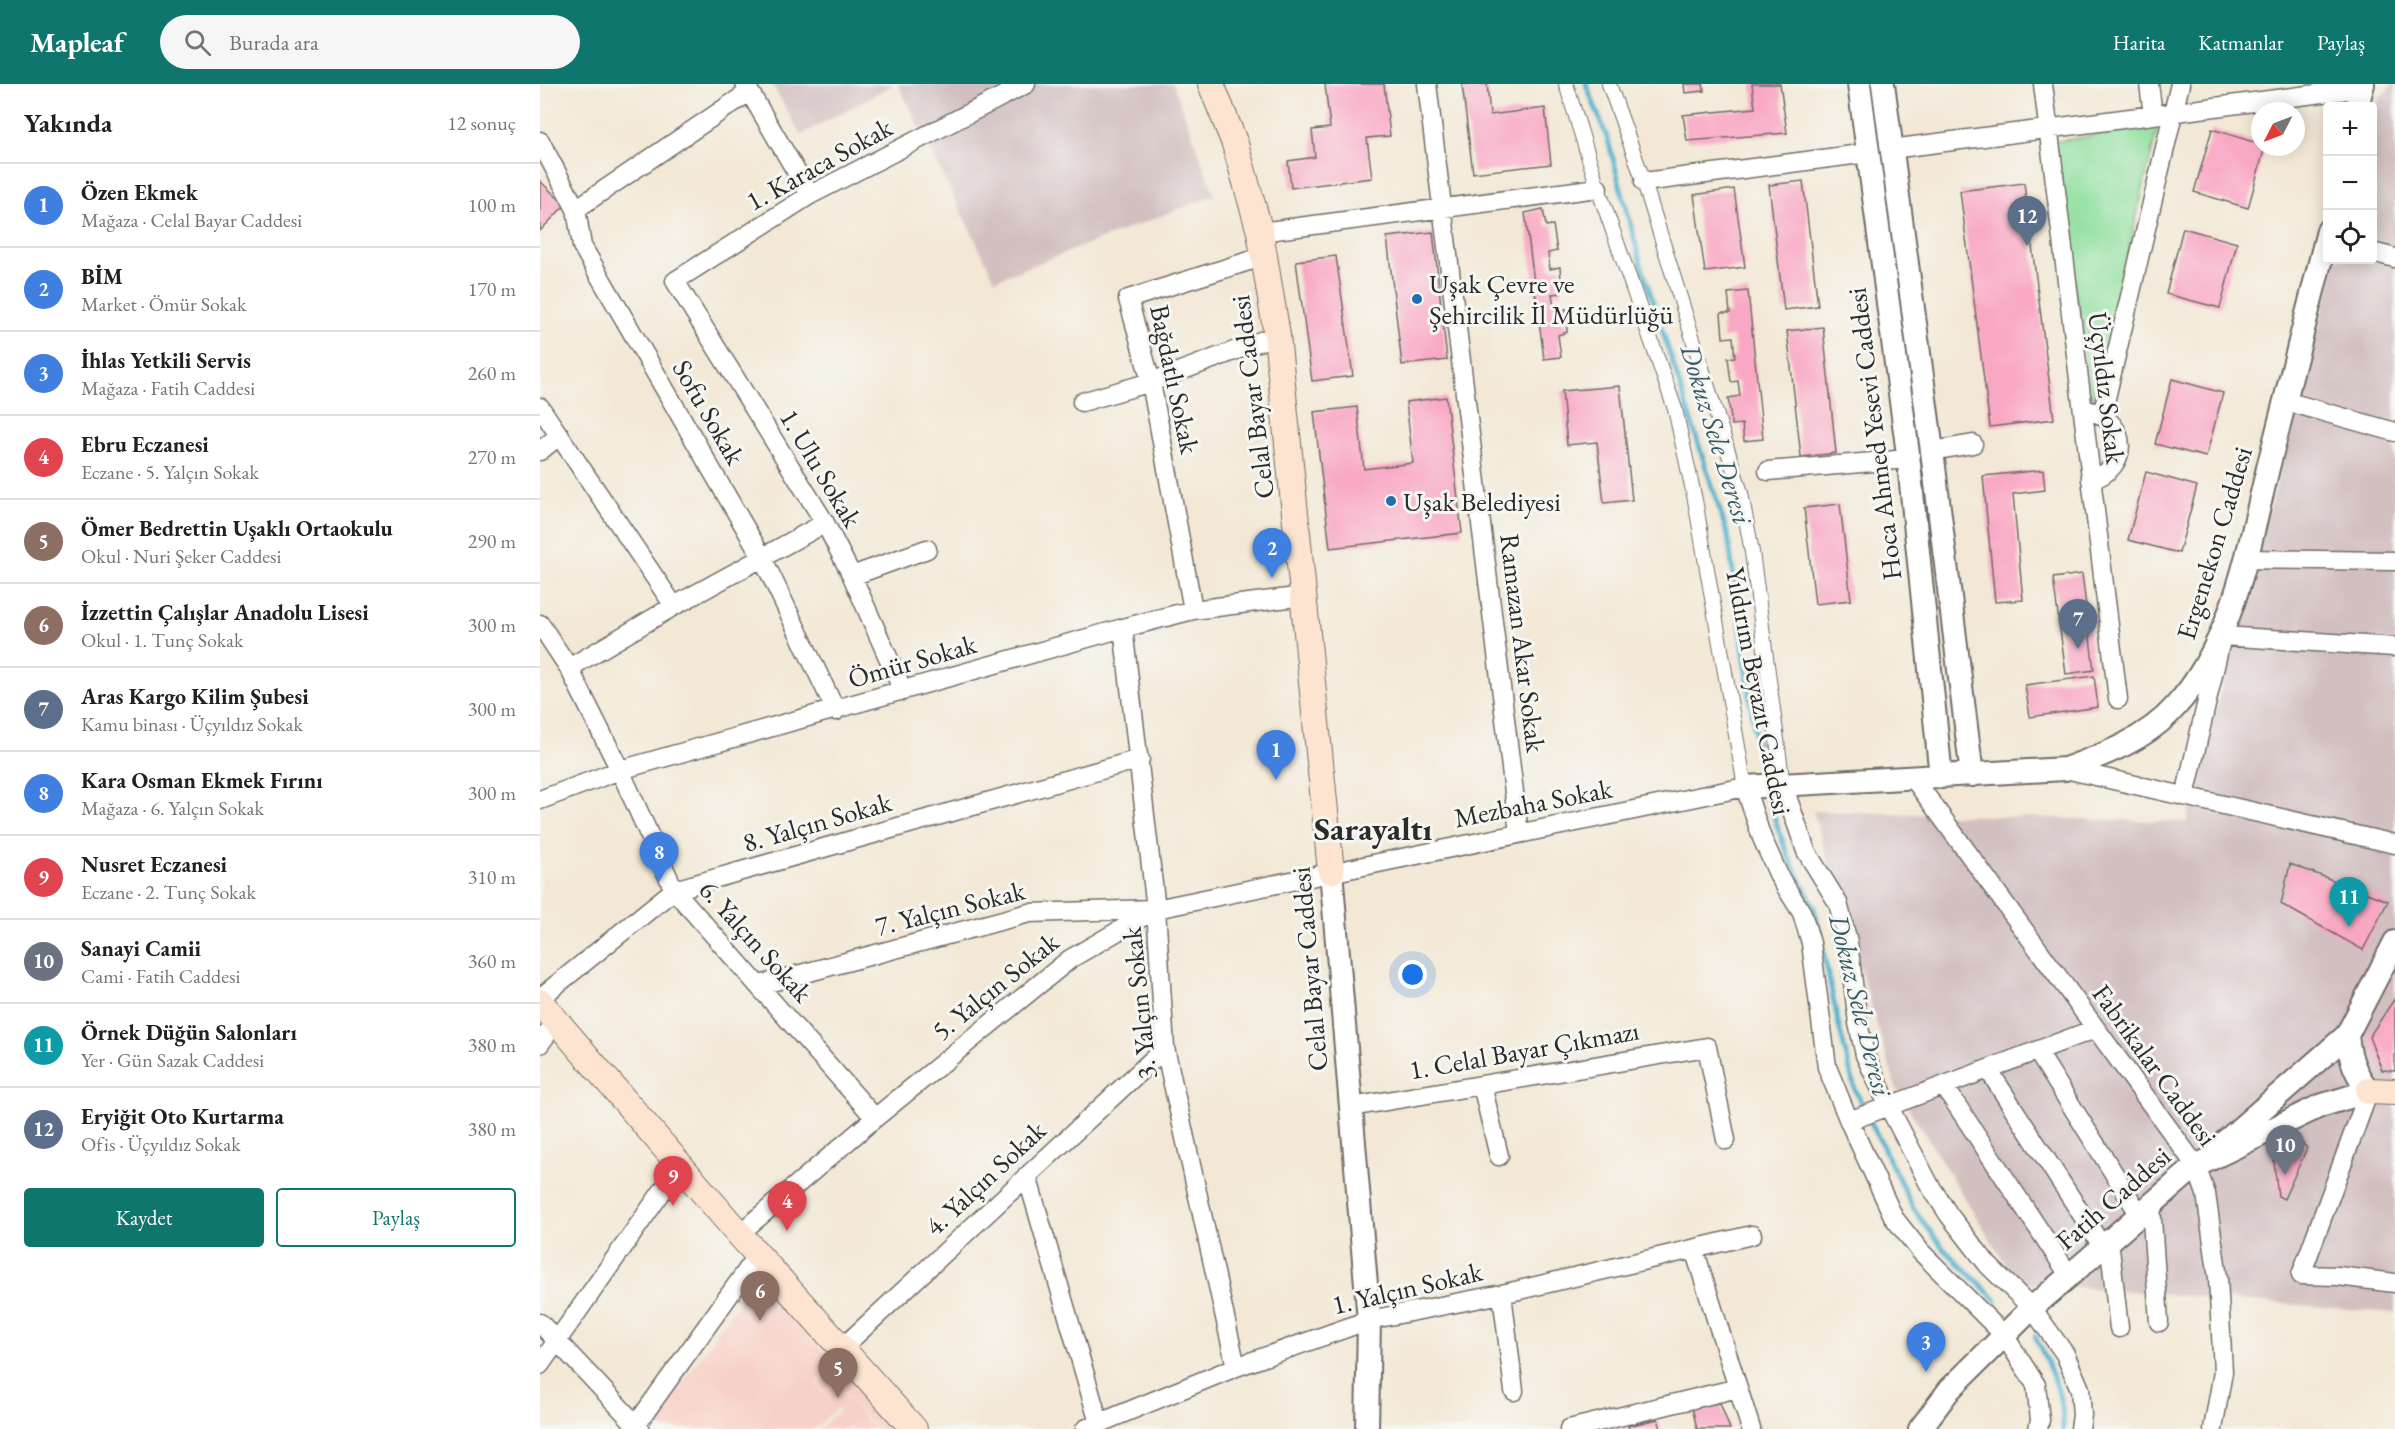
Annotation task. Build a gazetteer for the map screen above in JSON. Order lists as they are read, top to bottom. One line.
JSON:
{"streets":{"main road":["Celal Bayar Caddesi","Fatih Caddesi"],"street":["1. Karaca Sokak","Bağdatlı Sokak","Üçyıldız Sokak","Sofu Sokak","Hoca Ahmed Yesevi Caddesi","1. Ulu Sokak","Ergenekon Caddesi","Ramazan Akar Sokak","Ömür Sokak","Yıldırım Beyazıt Caddesi","Mezbaha Sokak","8. Yalçın Sokak","7. Yalçın Sokak","6. Yalçın Sokak","5. Yalçın Sokak","3. Yalçın Sokak","1. Celal Bayar Çıkmazı","Fabrikalar Caddesi","4. Yalçın Sokak","1. Yalçın Sokak"]},"crossings":[["1. Karaca Sokak","1. Ulu Sokak"],["Bağdatlı Sokak","Celal Bayar Caddesi"],["Bağdatlı Sokak","Ömür Sokak"],["Celal Bayar Caddesi","Ömür Sokak"],["Celal Bayar Caddesi","Mezbaha Sokak"],["Celal Bayar Caddesi","5. Yalçın Sokak"],["Celal Bayar Caddesi","1. Celal Bayar Çıkmazı"],["Celal Bayar Caddesi","1. Yalçın Sokak"],["Sofu Sokak","Ömür Sokak"],["Hoca Ahmed Yesevi Caddesi","Ergenekon Caddesi"],["1. Ulu Sokak","Ömür Sokak"],["Ergenekon Caddesi","Yıldırım Beyazıt Caddesi"],["Ergenekon Caddesi","Mezbaha Sokak"],["Ergenekon Caddesi","Fabrikalar Caddesi"],["Ramazan Akar Sokak","Mezbaha Sokak"],["Ömür Sokak","6. Yalçın Sokak"],["Ömür Sokak","3. Yalçın Sokak"],["Yıldırım Beyazıt Caddesi","Mezbaha Sokak"],["Yıldırım Beyazıt Caddesi","Fatih Caddesi"],["Mezbaha Sokak","5. Yalçın Sokak"],["8. Yalçın Sokak","6. Yalçın Sokak"],["8. Yalçın Sokak","3. Yalçın Sokak"],["7. Yalçın Sokak","6. Yalçın Sokak"],["7. Yalçın Sokak","5. Yalçın Sokak"],["7. Yalçın Sokak","3. Yalçın Sokak"],["6. Yalçın Sokak","5. Yalçın Sokak"],["5. Yalçın Sokak","3. Yalçın Sokak"],["3. Yalçın Sokak","4. Yalçın Sokak"],["3. Yalçın Sokak","1. Yalçın Sokak"],["Fabrikalar Caddesi","Fatih Caddesi"]],"districts":["Sarayaltı"],"water":["Dokuz Sele Deresi"],"places":["Uşak Çevre ve Şehircilik İl Müdürlüğü","Uşak Belediyesi"],"north":"bottom left","page":{"header":"Mapleaf","search":"Burada ara","nav":["Harita","Katmanlar","Paylaş"],"heading":["Yakında","12 sonuç"],"map_buttons":["+","−"],"list":[{"mark":"1","name":"Özen Ekmek","note":"Mağaza · Celal Bayar Caddesi","value":"100 m"},{"mark":"2","name":"BİM","note":"Market · Ömür Sokak","value":"170 m"},{"mark":"3","name":"İhlas Yetkili Servis","note":"Mağaza · Fatih Caddesi","value":"260 m"},{"mark":"4","name":"Ebru Eczanesi","note":"Eczane · 5. Yalçın Sokak","value":"270 m"},{"mark":"5","name":"Ömer Bedrettin Uşaklı Ortaokulu","note":"Okul · Nuri Şeker Caddesi","value":"290 m"},{"mark":"6","name":"İzzettin Çalışlar Anadolu Lisesi","note":"Okul · 1. Tunç Sokak","value":"300 m"},{"mark":"7","name":"Aras Kargo Kilim Şubesi","note":"Kamu binası · Üçyıldız Sokak","value":"300 m"},{"mark":"8","name":"Kara Osman Ekmek Fırını","note":"Mağaza · 6. Yalçın Sokak","value":"300 m"},{"mark":"9","name":"Nusret Eczanesi","note":"Eczane · 2. Tunç Sokak","value":"310 m"},{"mark":"10","name":"Sanayi Camii","note":"Cami · Fatih Caddesi","value":"360 m"},{"mark":"11","name":"Örnek Düğün Salonları","note":"Yer · Gün Sazak Caddesi","value":"380 m"},{"mark":"12","name":"Eryiğit Oto Kurtarma","note":"Ofis · Üçyıldız Sokak","value":"380 m"}],"pins":["12","2","7","1","8","11","10","9","4","6","3","5"],"buttons":["Kaydet","Paylaş"]}}
